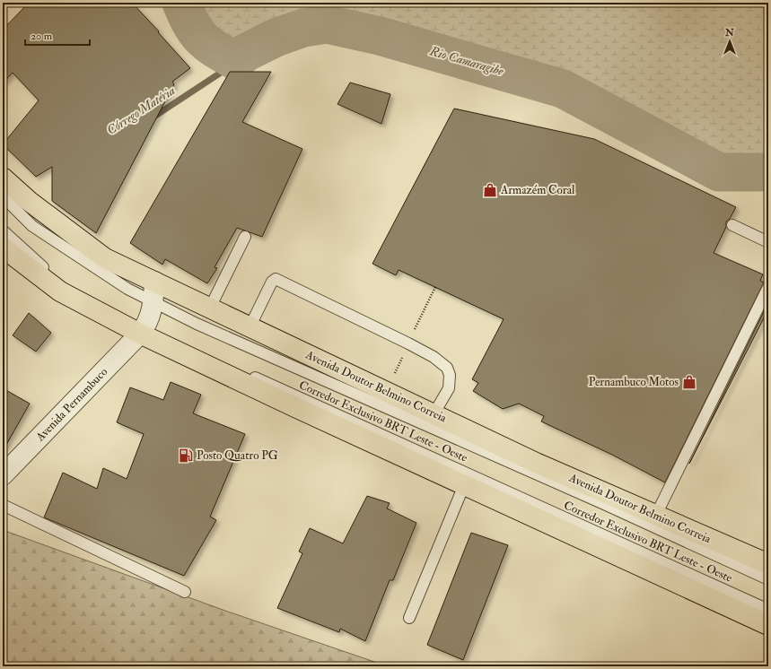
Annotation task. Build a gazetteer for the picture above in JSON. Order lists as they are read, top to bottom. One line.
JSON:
{"streets":{"main road":["Avenida Doutor Belmino Correia"],"street":["Avenida Pernambuco"],"lane":["Corredor Exclusivo BRT Leste - Oeste"]},"crossings":[["Avenida Pernambuco","Corredor Exclusivo BRT Leste - Oeste"]],"water":["Rio Camaragibe","Córrego Matéria"],"places":{"shop":["Armazém Coral","Pernambuco Motos"],"fuel station":["Posto Quatro PG"]},"scale_bar":"20 m","north":"top"}
